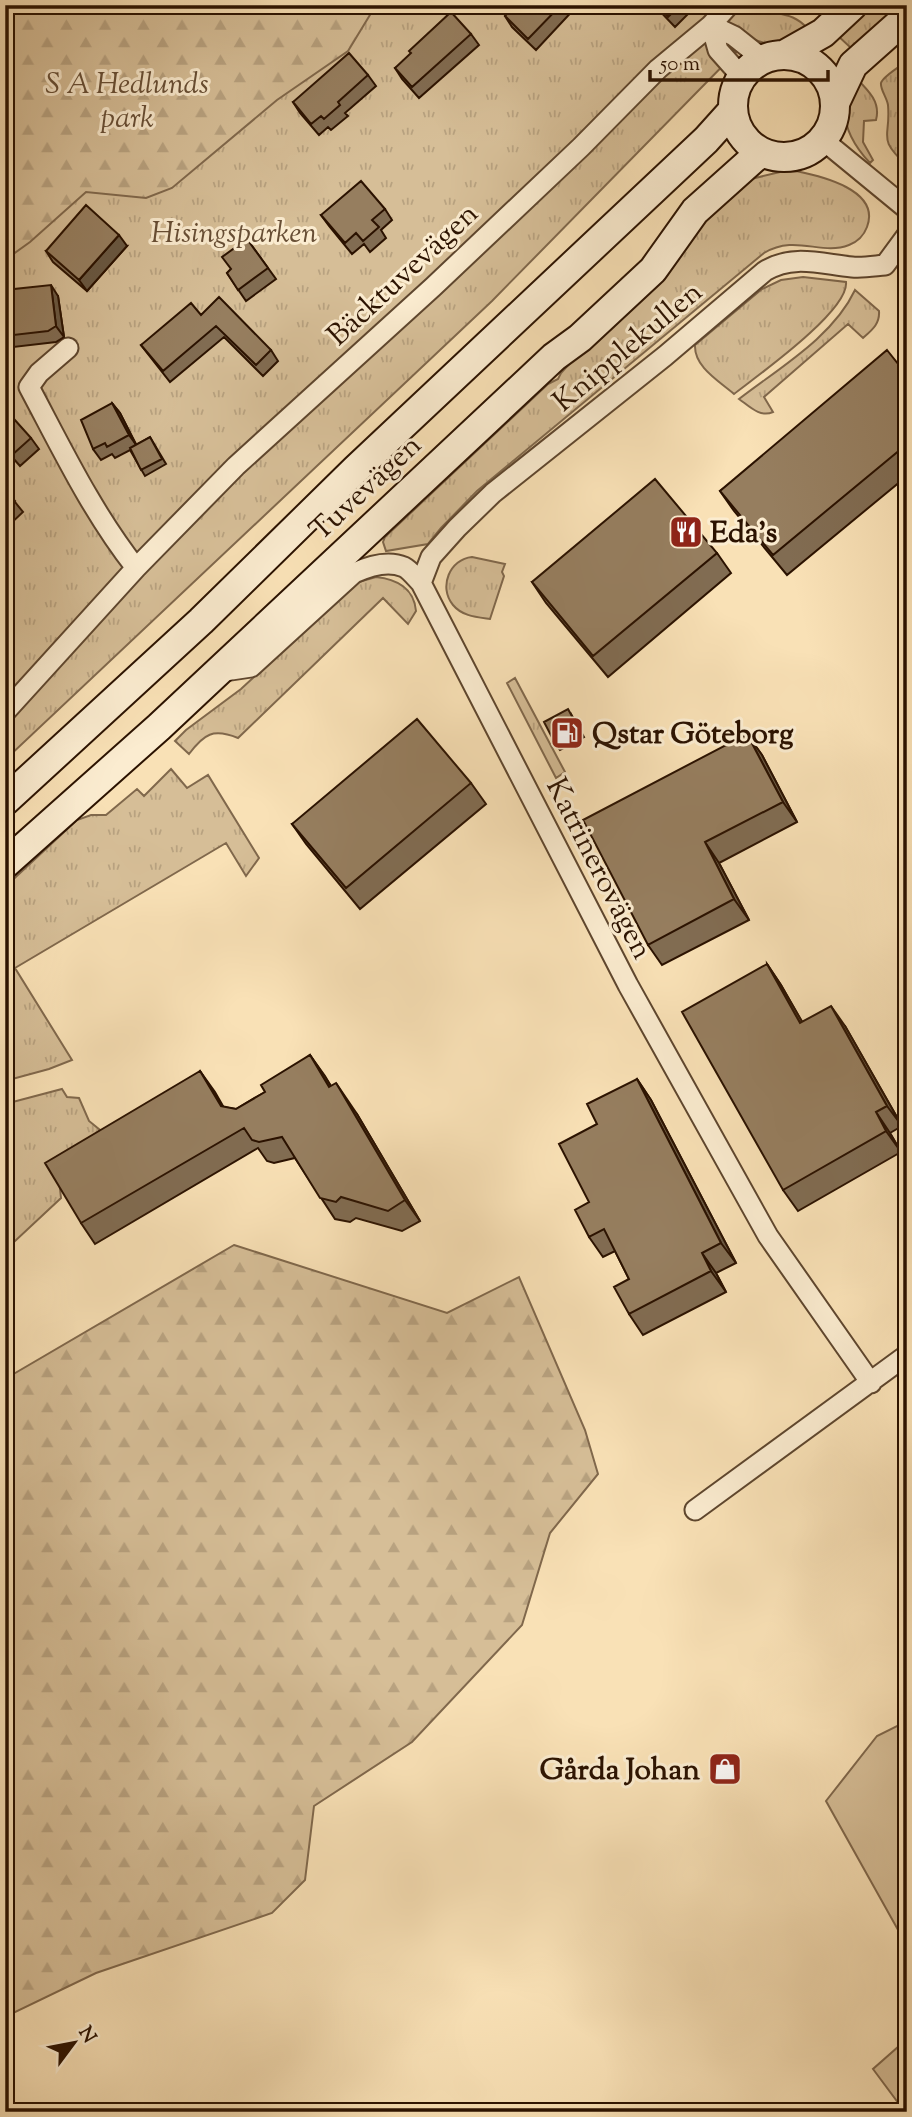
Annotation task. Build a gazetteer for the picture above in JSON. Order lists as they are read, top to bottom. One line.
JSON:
{"streets":{"main road":["Tuvevägen"],"street":["Bäcktuvevägen","Knipplekullen","Katrinerovägen"]},"crossings":[["Knipplekullen","Katrinerovägen"]],"parks":["S A Hedlunds park","Hisingsparken"],"places":{"restaurant":["Eda's"],"fuel station":["Qstar Göteborg"],"shop":["Gårda Johan"]},"scale_bar":"50 m","north":"top right"}
